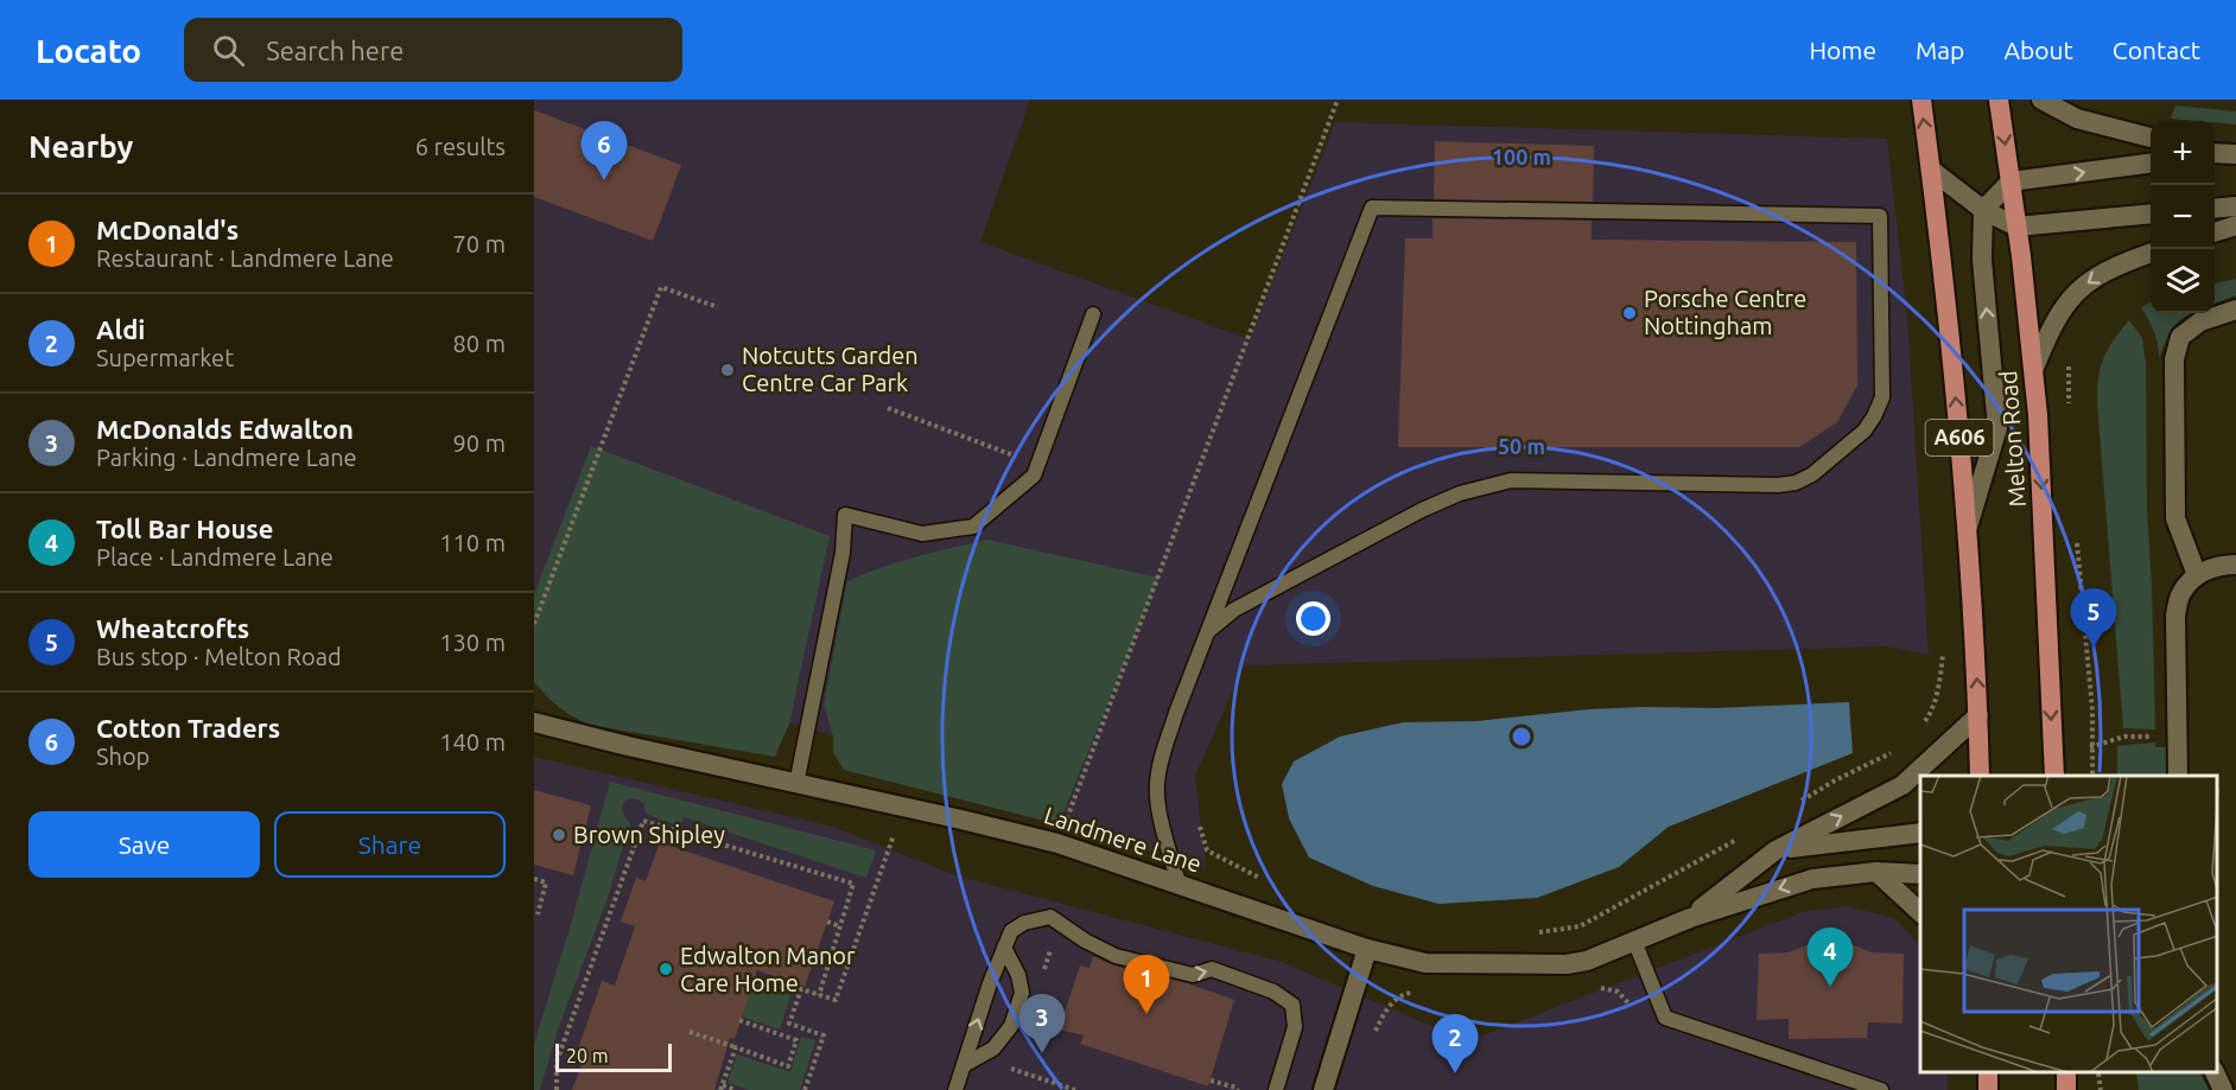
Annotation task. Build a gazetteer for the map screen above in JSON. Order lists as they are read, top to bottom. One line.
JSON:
{"streets":{"main road":["A606","Melton Road"],"street":["Landmere Lane"]},"crossings":[["Melton Road","Landmere Lane"]],"places":["Porsche Centre Nottingham","Notcutts Garden Centre Car Park","Brown Shipley","Edwalton Manor Care Home"],"scale_bar":"20 m","page":{"header":"Locato","search":"Search here","nav":["Home","Map","About","Contact"],"heading":["Nearby","6 results"],"map_buttons":["+","−"],"pins":["6","5","4","1","3","2"],"list":[{"mark":"1","name":"McDonald's","note":"Restaurant · Landmere Lane","value":"70 m"},{"mark":"2","name":"Aldi","note":"Supermarket","value":"80 m"},{"mark":"3","name":"McDonalds Edwalton","note":"Parking · Landmere Lane","value":"90 m"},{"mark":"4","name":"Toll Bar House","note":"Place · Landmere Lane","value":"110 m"},{"mark":"5","name":"Wheatcrofts","note":"Bus stop · Melton Road","value":"130 m"},{"mark":"6","name":"Cotton Traders","note":"Shop","value":"140 m"}],"buttons":["Save","Share"],"scale":"20 m"},"rings":["100 m","50 m"]}
